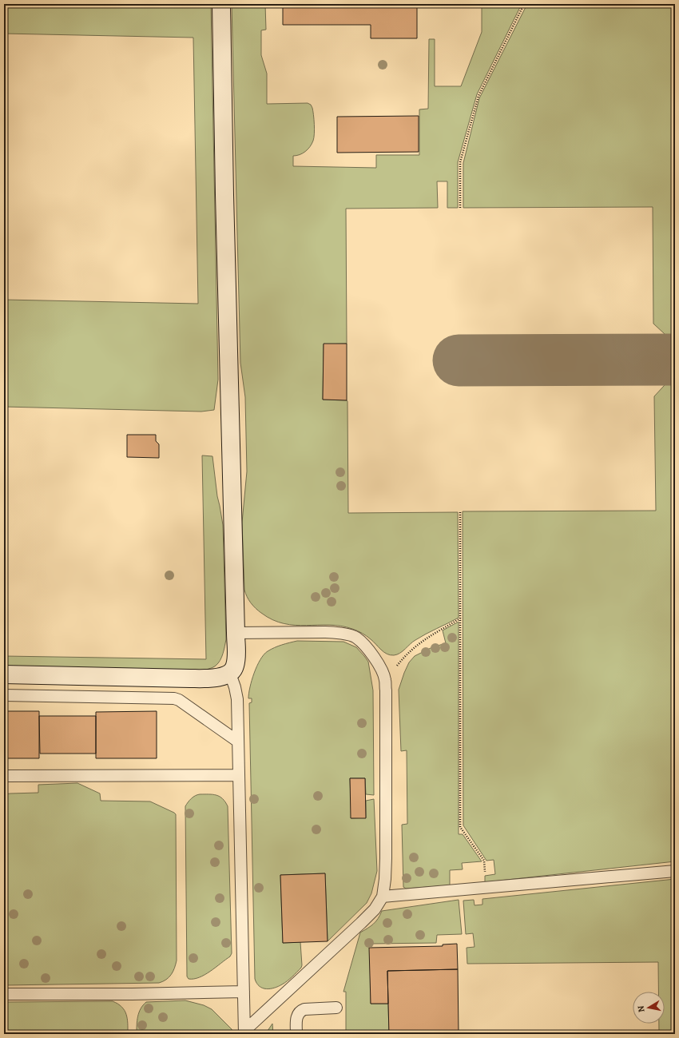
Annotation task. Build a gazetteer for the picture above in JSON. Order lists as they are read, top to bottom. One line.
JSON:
{"north":"left"}
